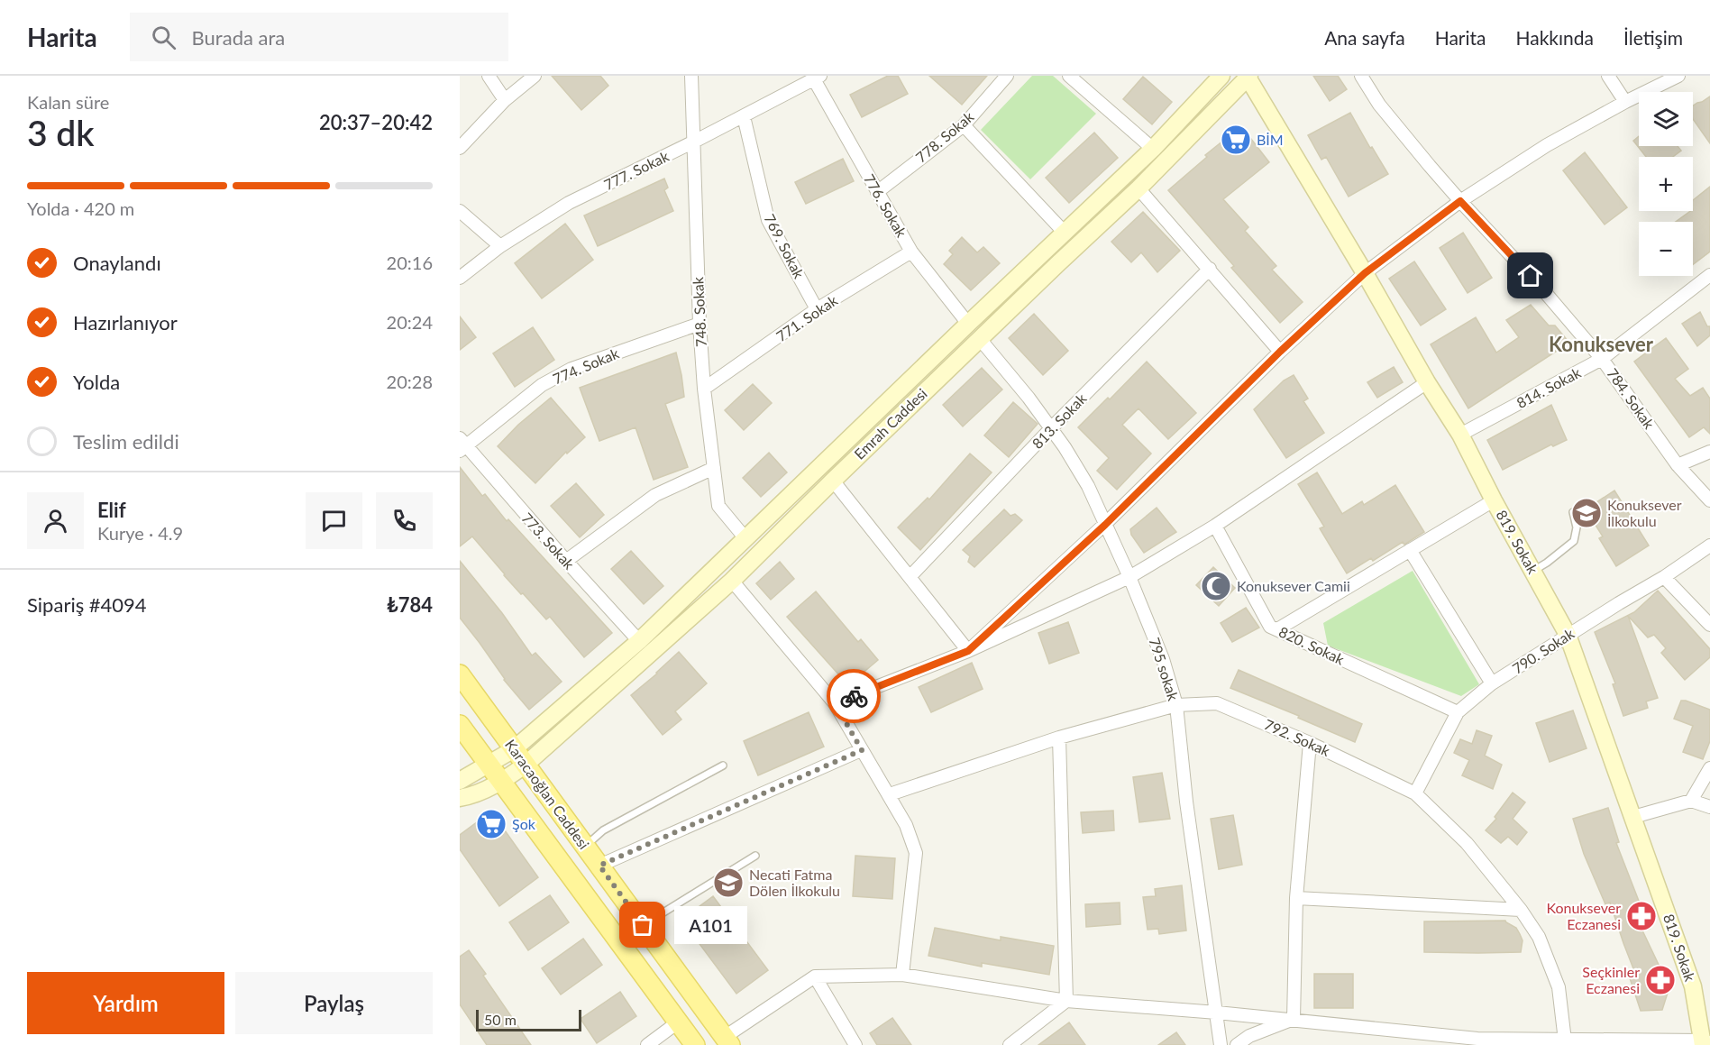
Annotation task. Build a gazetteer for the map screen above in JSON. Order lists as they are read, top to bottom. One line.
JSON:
{"streets":{"main road":["Karacaoğlan Caddesi"],"street":["778. Sokak","777. Sokak","776. Sokak","769. Sokak","748. Sokak","771. Sokak","774. Sokak","814. Sokak","784. Sokak","813. Sokak","Emrah Caddesi","773. Sokak","819. Sokak","820. Sokak","790. Sokak","795 sokak","792. Sokak"]},"crossings":[["778. Sokak","776. Sokak"],["777. Sokak","776. Sokak"],["777. Sokak","769. Sokak"],["777. Sokak","748. Sokak"],["776. Sokak","771. Sokak"],["776. Sokak","Emrah Caddesi"],["769. Sokak","771. Sokak"],["748. Sokak","771. Sokak"],["748. Sokak","774. Sokak"],["748. Sokak","Emrah Caddesi"],["774. Sokak","773. Sokak"],["814. Sokak","784. Sokak"],["814. Sokak","819. Sokak"],["813. Sokak","795 sokak"],["Emrah Caddesi","773. Sokak"],["Emrah Caddesi","819. Sokak"],["Emrah Caddesi","795 sokak"],["Emrah Caddesi","Karacaoğlan Caddesi"],["819. Sokak","790. Sokak"],["820. Sokak","790. Sokak"],["790. Sokak","792. Sokak"],["795 sokak","792. Sokak"]],"districts":["Konuksever"],"places":{"supermarket":["BİM","Şok"],"school or university":["Konuksever İlkokulu","Necati Fatma Dölen İlkokulu"],"mosque":["Konuksever Camii"],"pharmacy":["Konuksever Eczanesi","Seçkinler Eczanesi"],"other":["A101"]},"scale_bar":"50 m","page":{"header":"Harita","search":"Burada ara","nav":["Ana sayfa","Harita","Hakkında","İletişim"],"heading":["3 dk","Kalan süre","20:37–20:42"],"panel":["Elif","Kurye · 4.9","Sipariş #4094","₺784"],"map_buttons":["+","−"],"bar":"Yolda · 420 m","list":[["Onaylandı","20:16"],["Hazırlanıyor","20:24"],["Yolda","20:28"],"Teslim edildi"],"bubble":"A101","buttons":["Yardım","Paylaş"],"scale":"50 m"}}
